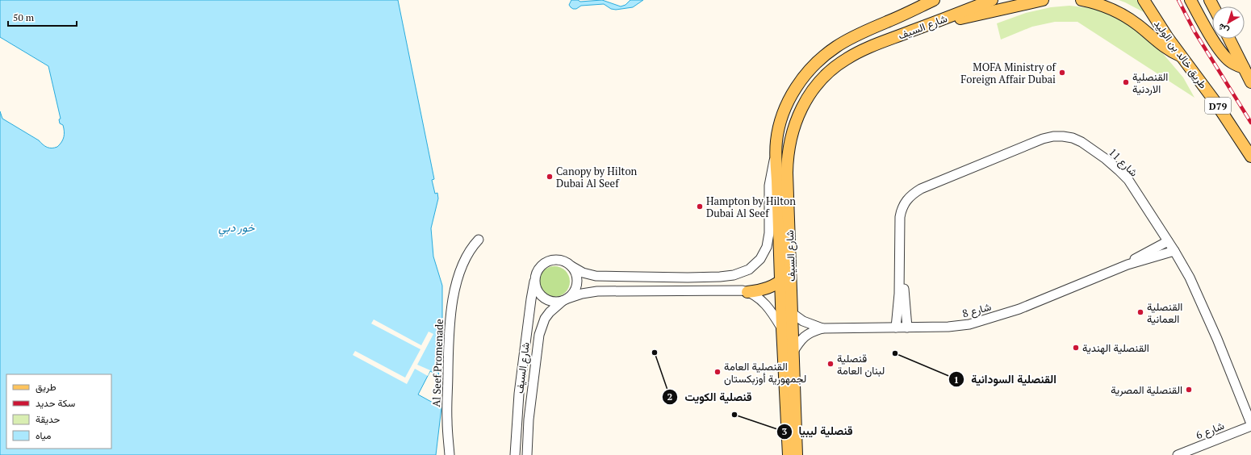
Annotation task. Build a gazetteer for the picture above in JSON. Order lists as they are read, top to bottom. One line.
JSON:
{"streets":{"main road":["شارع السيف","طريق خالد بن الوليد","D79"],"street":["شارع 11","شارع 8","Al Seef Promenade","شارع 6"]},"crossings":[["شارع السيف","شارع 8"],["شارع 11","شارع 8"],["شارع 11","شارع 6"]],"water":["خور دبي"],"places":["MOFA Ministry of Foreign Affair Dubai","القنصلية الاردنية","Canopy by Hilton Dubai Al Seef","Hampton by Hilton Dubai Al Seef","القنصلية العمانية","القنصلية الهندية","قنصلية الكويت","القنصلية السودانية","قنصلية لبنان العامة","القنصلية العامة لجمهورية أوزبكستان","القنصلية المصرية","قنصلية ليبيا"],"legend":["طريق","سكة حديد","حديقة","مياه"],"scale_bar":"50 m","north":"bottom left"}
